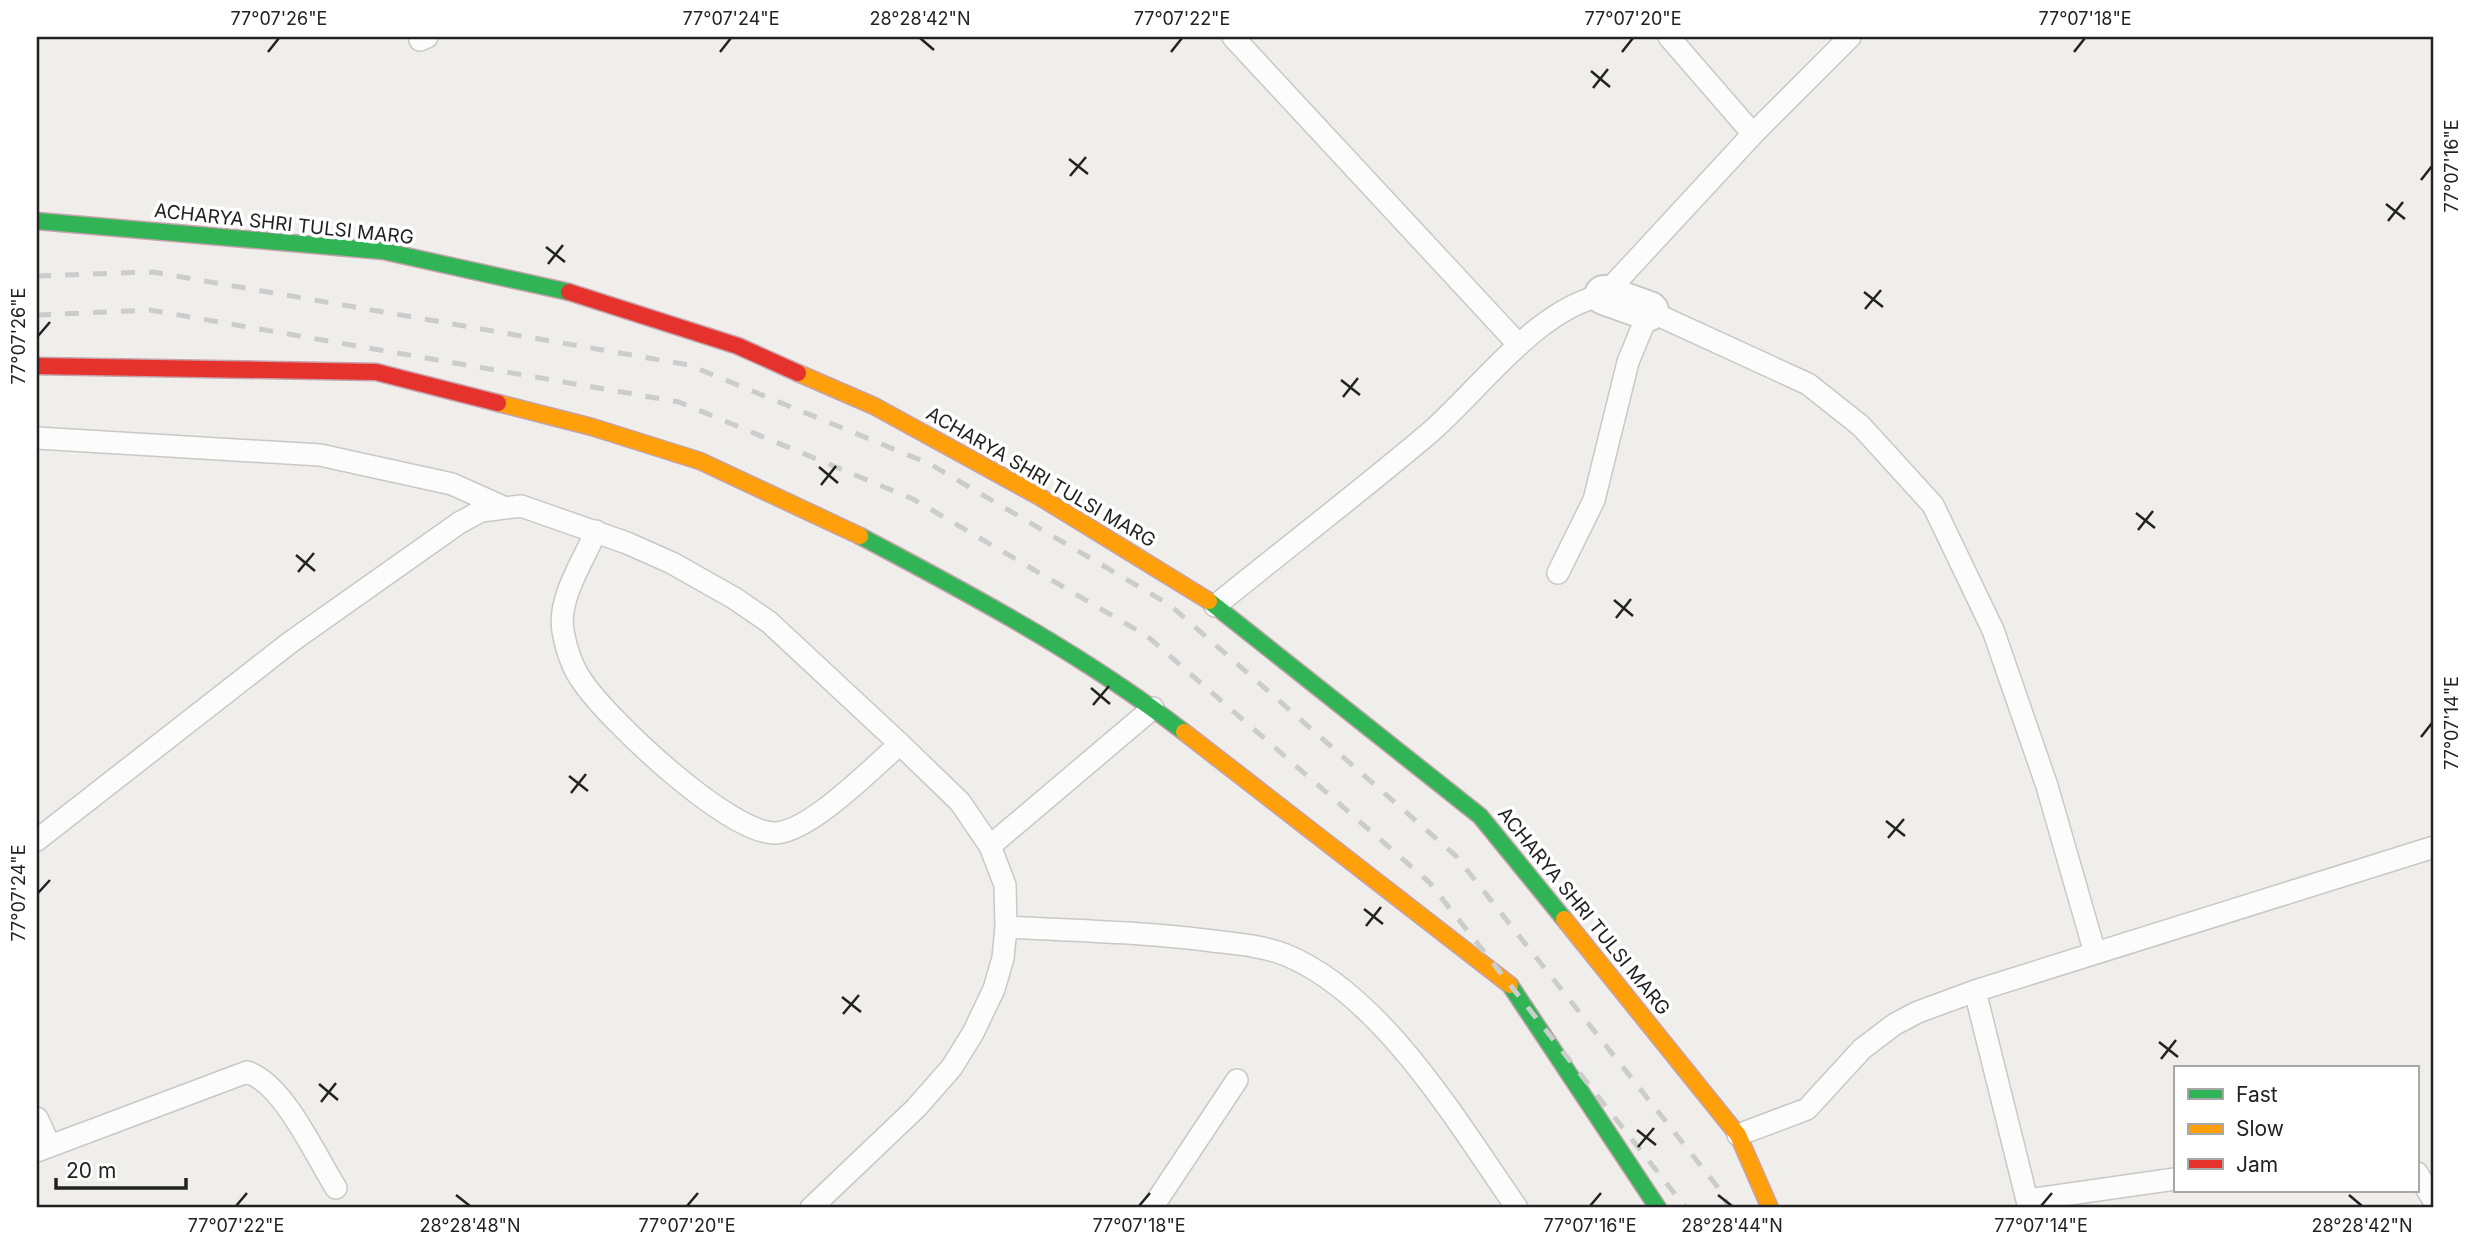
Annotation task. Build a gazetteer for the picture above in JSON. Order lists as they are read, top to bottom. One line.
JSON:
{"streets":{"highway":["ACHARYA SHRI TULSI MARG"]},"legend":["Fast","Slow","Jam"],"scale_bar":"20 m","coordinates":["77°07'26\"E","77°07'24\"E","28°28'42\"N","77°07'22\"E","77°07'20\"E","77°07'18\"E","77°07'16\"E","77°07'14\"E","28°28'48\"N","28°28'44\"N"]}
